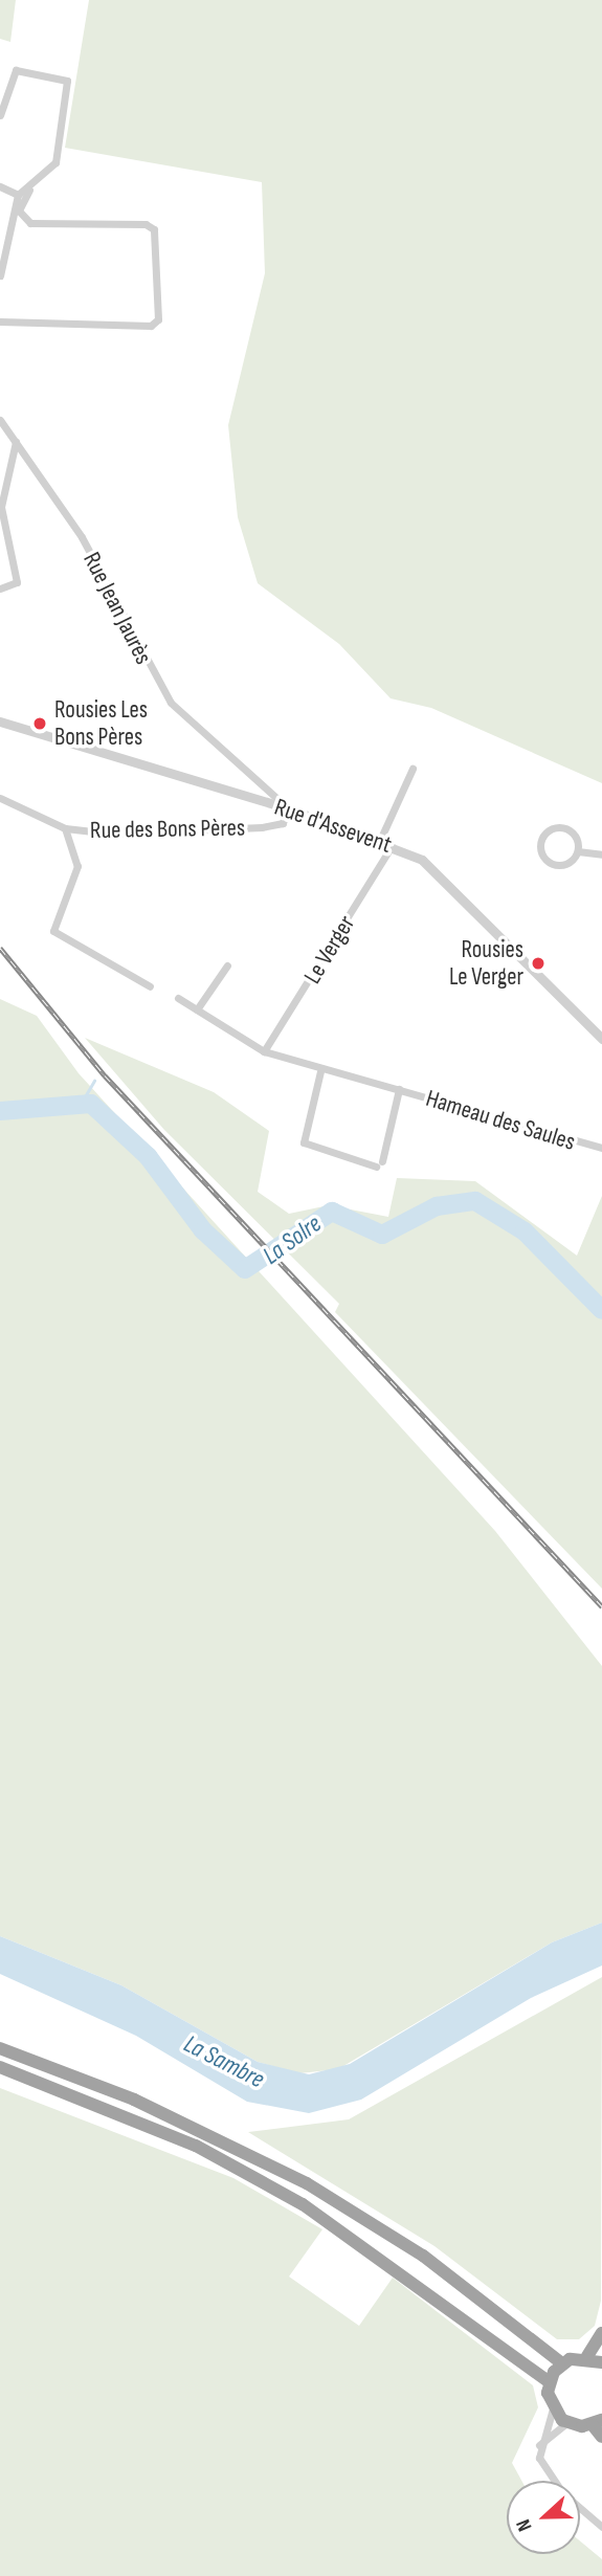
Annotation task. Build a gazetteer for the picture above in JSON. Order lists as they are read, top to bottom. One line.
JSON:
{"streets":{"street":["Rue Jean Jaurès","Rue d'Assevent","Rue des Bons Pères","Le Verger","Hameau des Saules"]},"crossings":[["Rue Jean Jaurès","Rue d'Assevent"],["Rue Jean Jaurès","Rue des Bons Pères"],["Rue d'Assevent","Rue des Bons Pères"],["Rue d'Assevent","Le Verger"]],"water":["La Solre","La Sambre"],"places":["Rousies Les Bons Pères","Rousies Le Verger"],"north":"left"}
